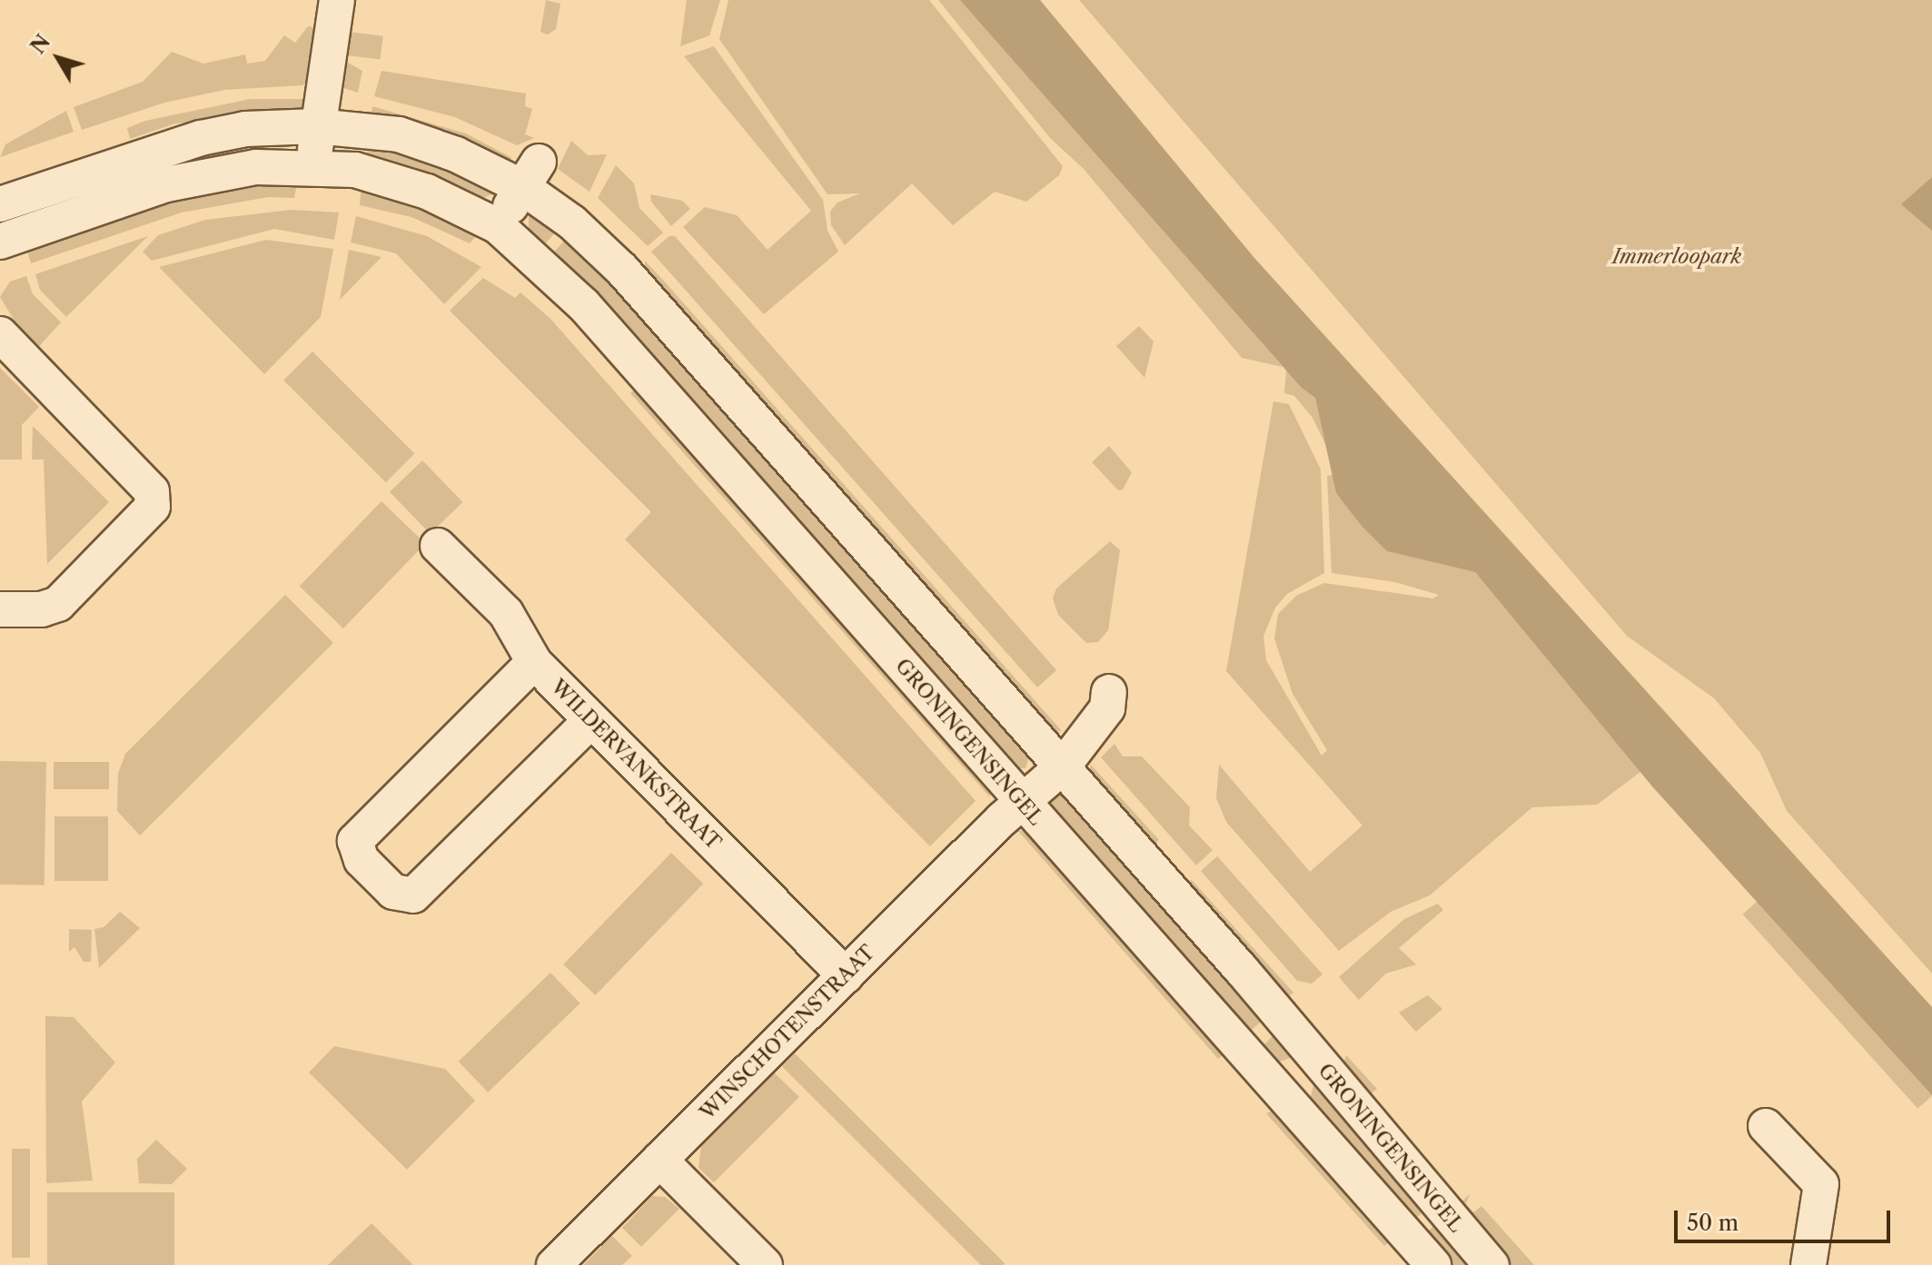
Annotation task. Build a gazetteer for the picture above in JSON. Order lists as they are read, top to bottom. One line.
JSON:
{"streets":{"street":["GRONINGENSINGEL","WILDERVANKSTRAAT","WINSCHOTENSTRAAT"]},"crossings":[["GRONINGENSINGEL","WINSCHOTENSTRAAT"],["WILDERVANKSTRAAT","WINSCHOTENSTRAAT"]],"parks":["Immerloopark"],"scale_bar":"50 m","north":"top left"}
